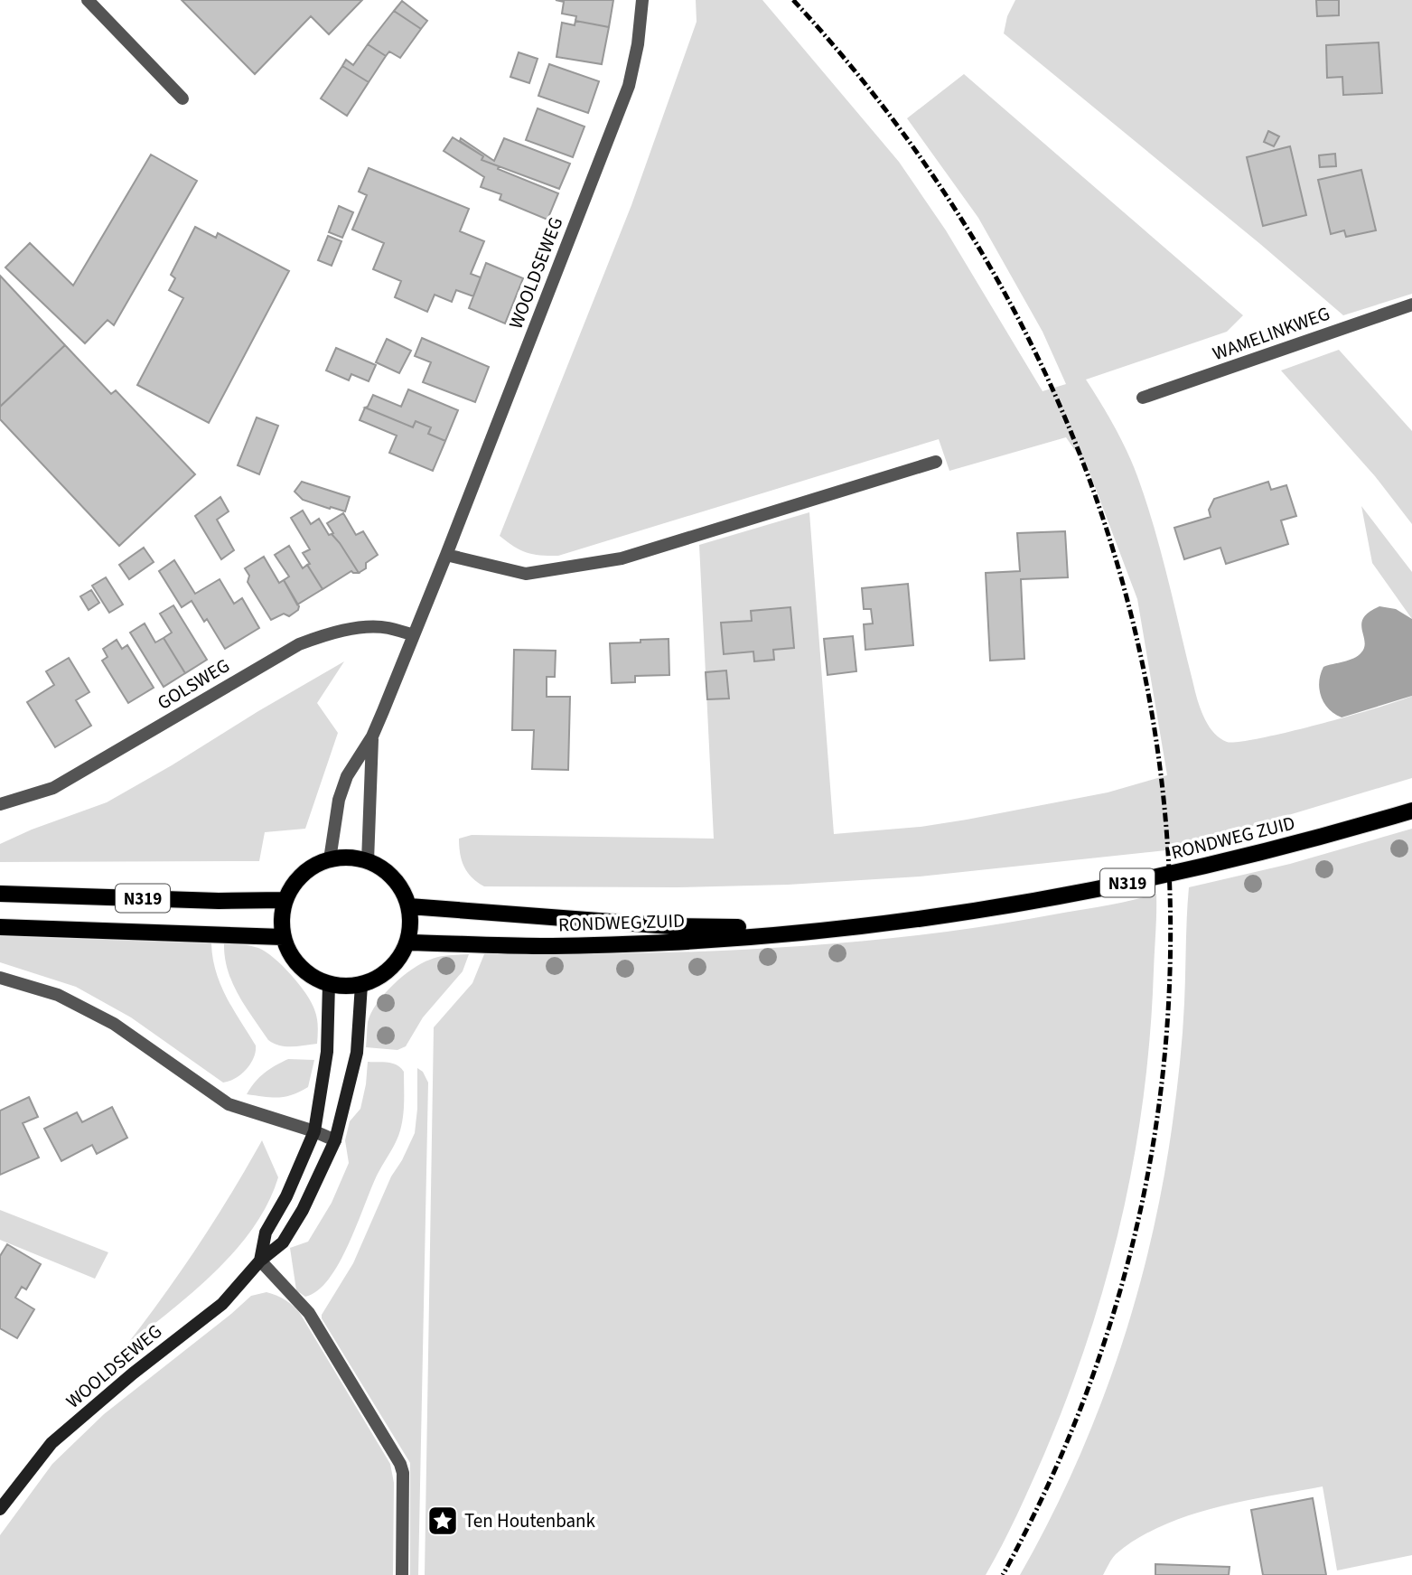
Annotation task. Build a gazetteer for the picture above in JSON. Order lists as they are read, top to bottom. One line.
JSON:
{"streets":{"main road":["WOOLDSEWEG","RONDWEG ZUID","N319"],"street":["WAMELINKWEG","GOLSWEG"]},"crossings":[["WOOLDSEWEG","GOLSWEG"],["WOOLDSEWEG","RONDWEG ZUID"],["WOOLDSEWEG","N319"],["RONDWEG ZUID","N319"]],"places":{"place":["Ten Houtenbank"]}}
